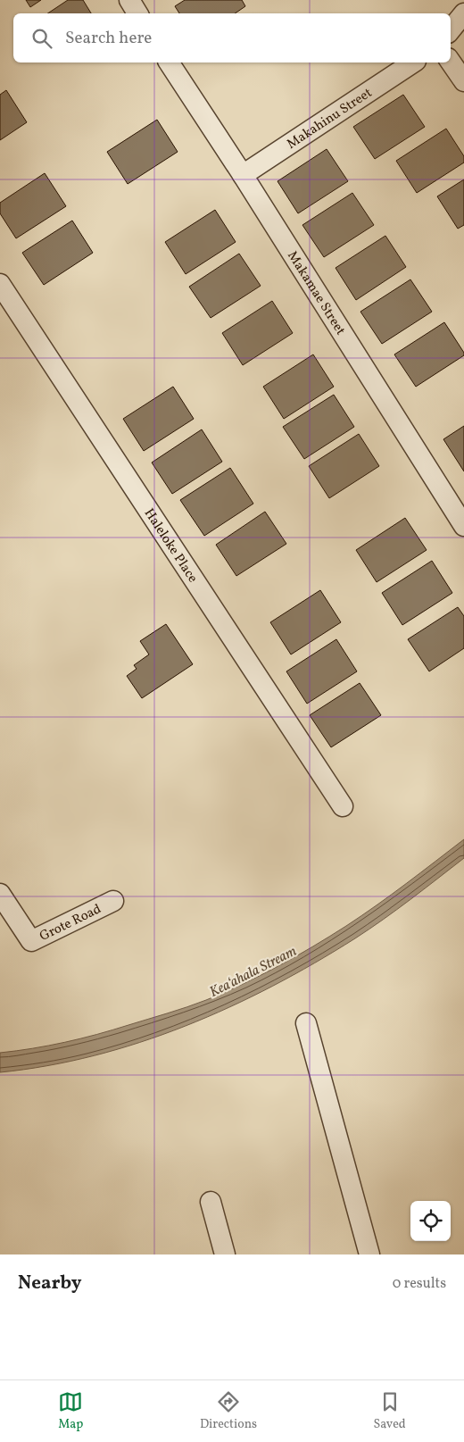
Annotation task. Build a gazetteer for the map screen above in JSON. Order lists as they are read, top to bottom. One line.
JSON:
{"streets":{"street":["Makahinu Street","Makamae Street","Haleloke Place","Grote Road"]},"crossings":[["Makahinu Street","Makamae Street"]],"water":["Keaʻahala Stream"],"page":{"search":"Search here","heading":["Nearby","0 results"],"nav":["Map","Directions","Saved"]}}
